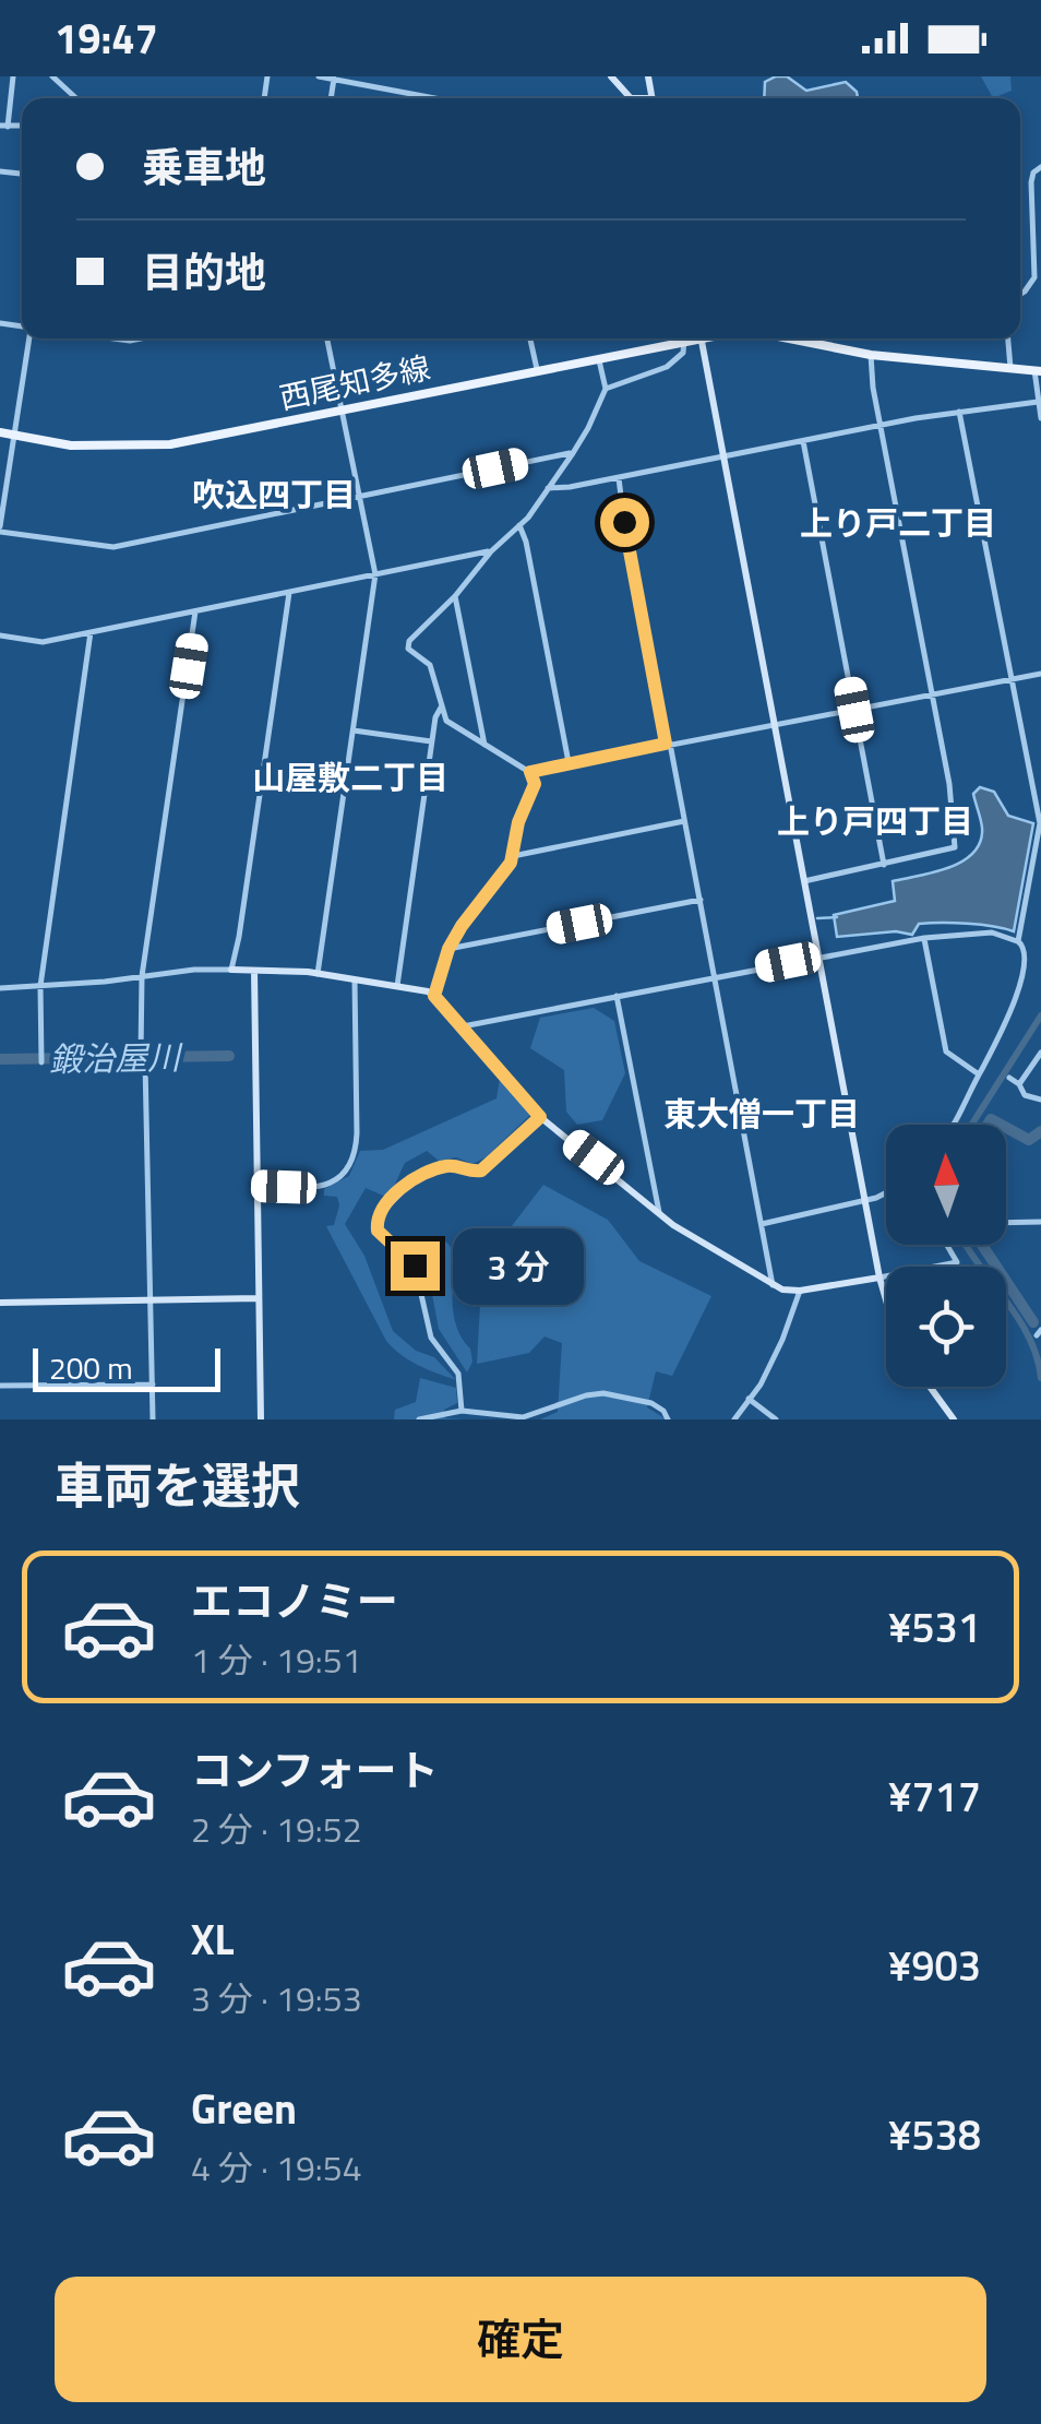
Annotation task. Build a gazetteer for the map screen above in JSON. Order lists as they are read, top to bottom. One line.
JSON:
{"streets":{"main road":["西尾知多線"]},"districts":["吹込四丁目","上り戸二丁目","山屋敷二丁目","上り戸四丁目","東大僧一丁目"],"water":["鍛治屋川"],"scale_bar":"200 m","north":"top","page":{"status":"19:47","banner":["乗車地","目的地"],"bubble":"3 分","scale":"200 m","heading":"車両を選択","list":[{"name":"エコノミー","note":"1 分 · 19:51","value":"¥531"},{"name":"コンフォート","note":"2 分 · 19:52","value":"¥717"},{"name":"XL","note":"3 分 · 19:53","value":"¥903"},{"name":"Green","note":"4 分 · 19:54","value":"¥538"}],"buttons":"確定"}}
